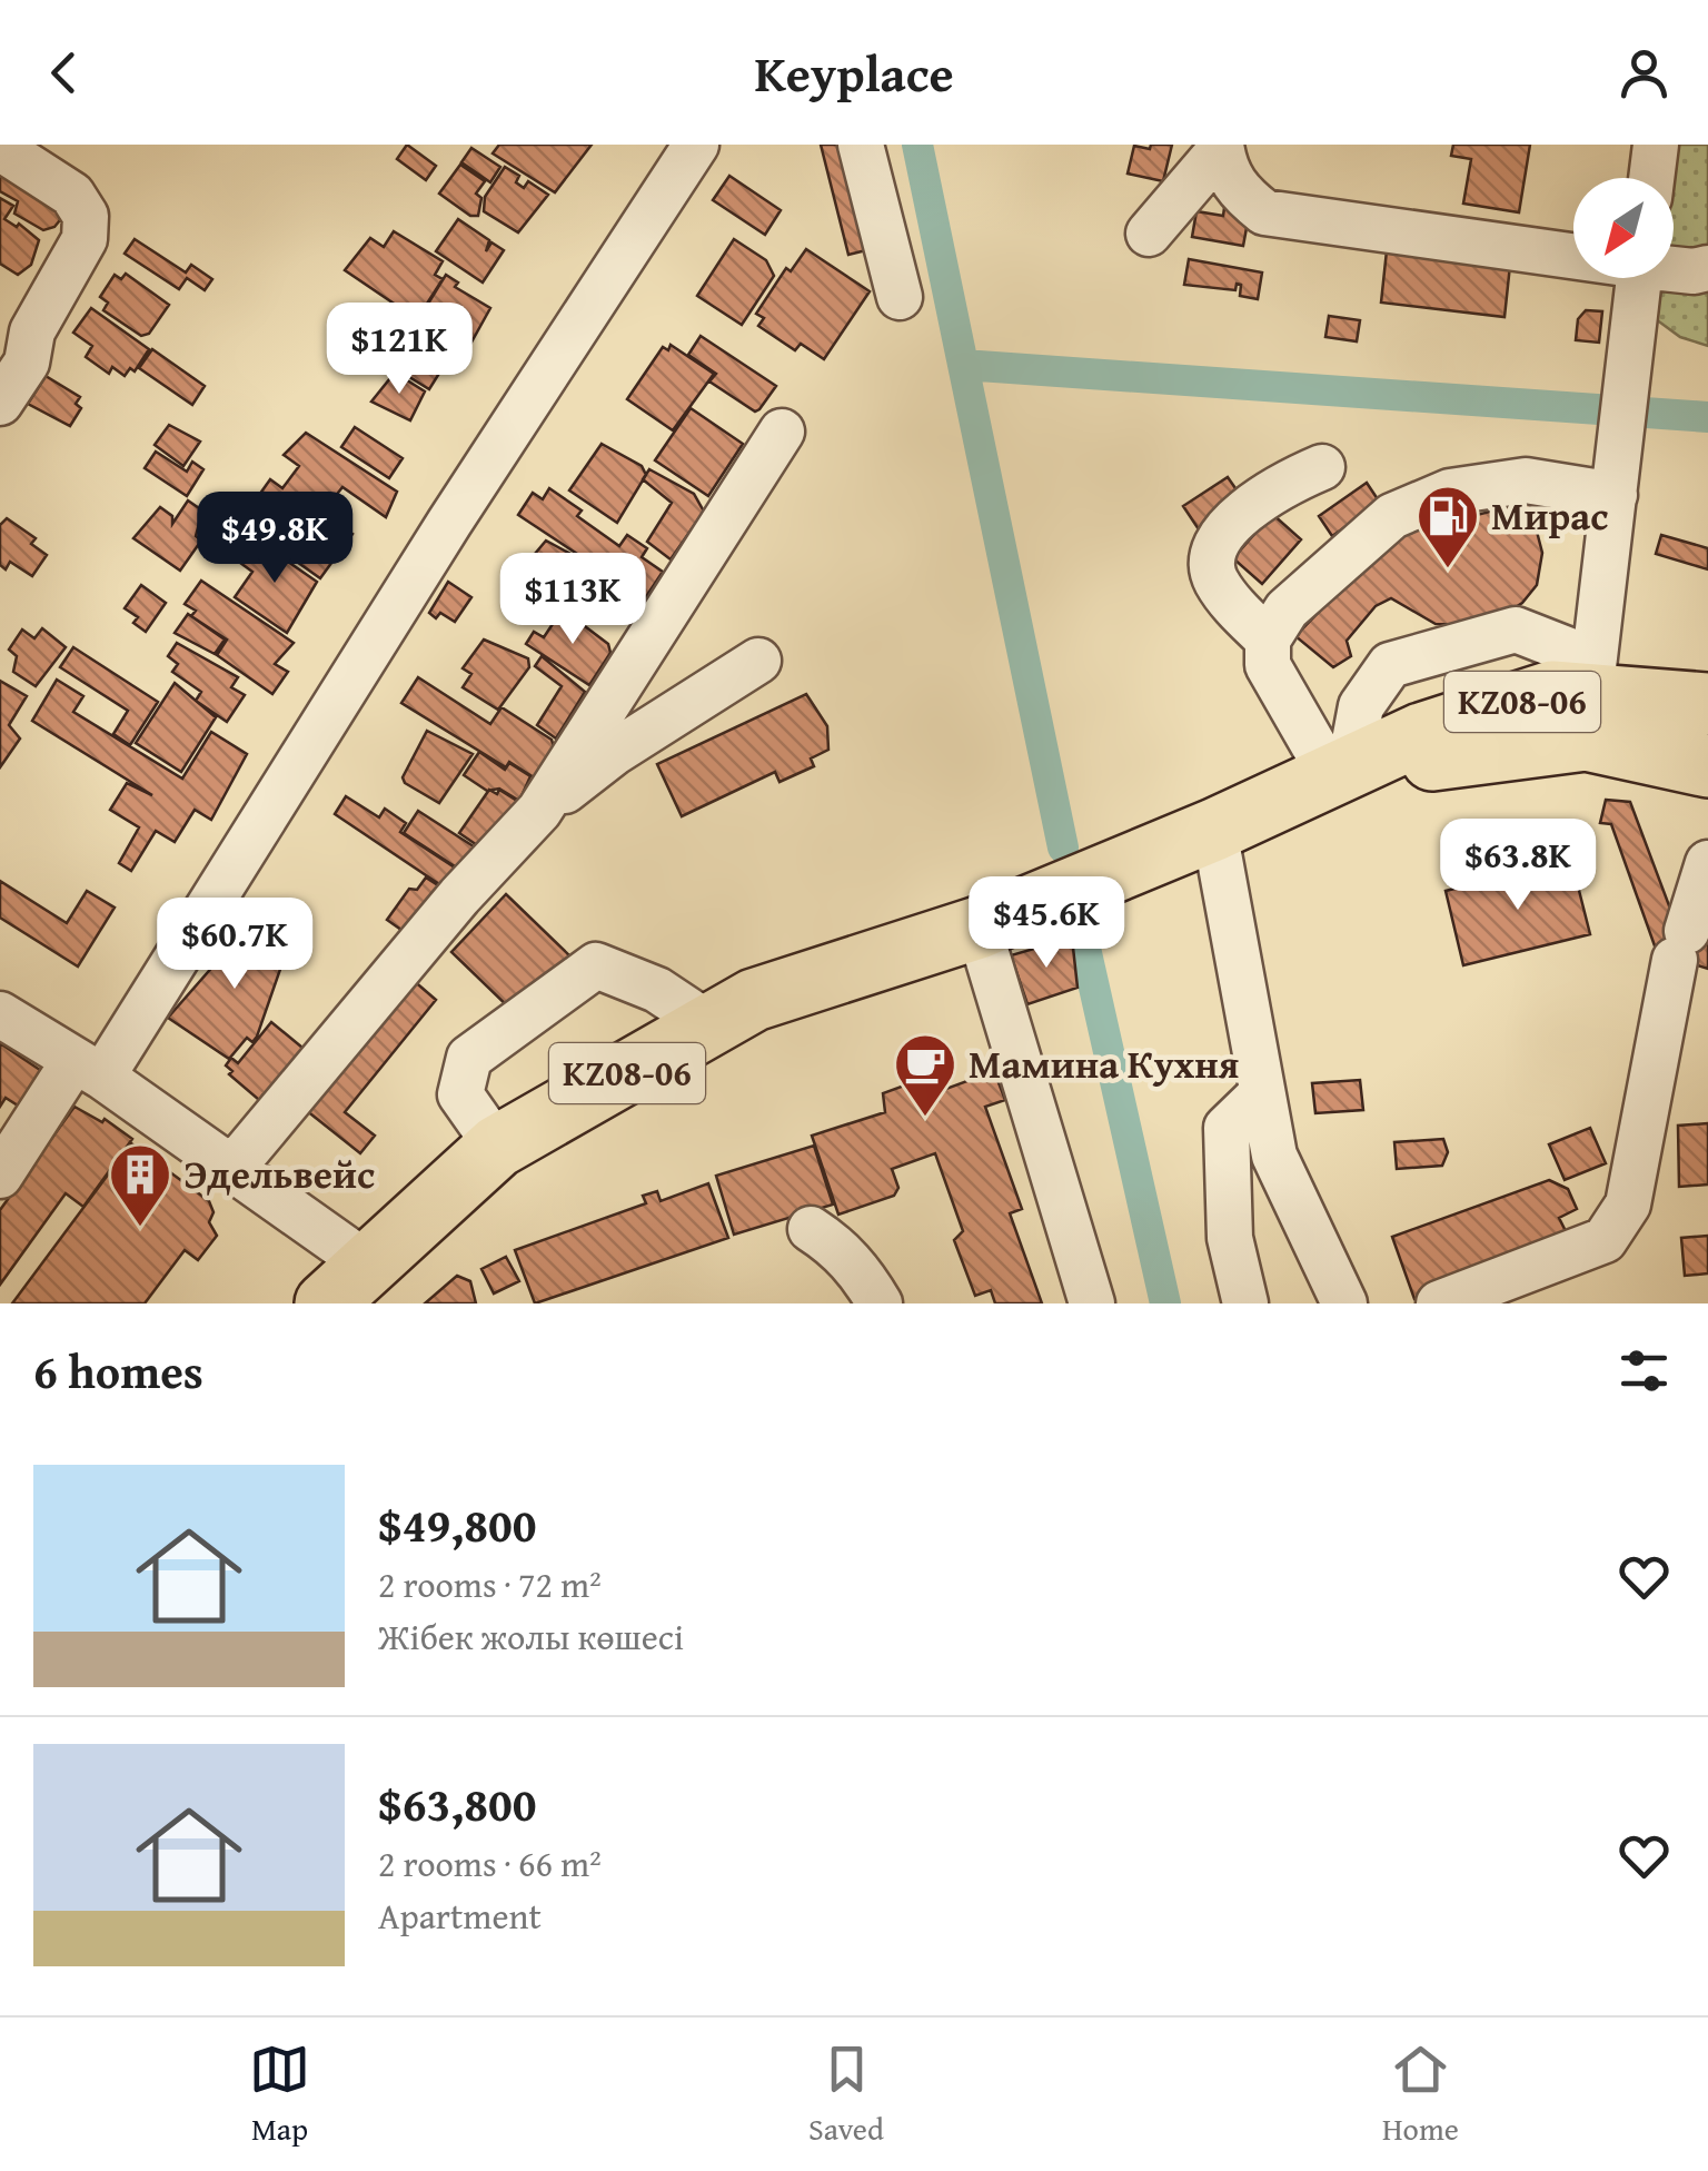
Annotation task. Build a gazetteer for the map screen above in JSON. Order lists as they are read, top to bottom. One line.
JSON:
{"streets":{"highway":["KZ08-06"]},"places":{"fuel station":["Мирас"],"cafe":["Мамина Кухня"],"building":["Эдельвейс"]},"north":"bottom left","page":{"header":"Keyplace","price":["$121K","$49.8K","$113K","$63.8K","$45.6K","$60.7K"],"heading":"6 homes","list":[{"name":"$49,800","note":"2 rooms · 72 m² · Жібек жолы көшесі"},{"name":"$63,800","note":"2 rooms · 66 m² · Apartment"}],"tabs":["Map","Saved","Home"]}}
